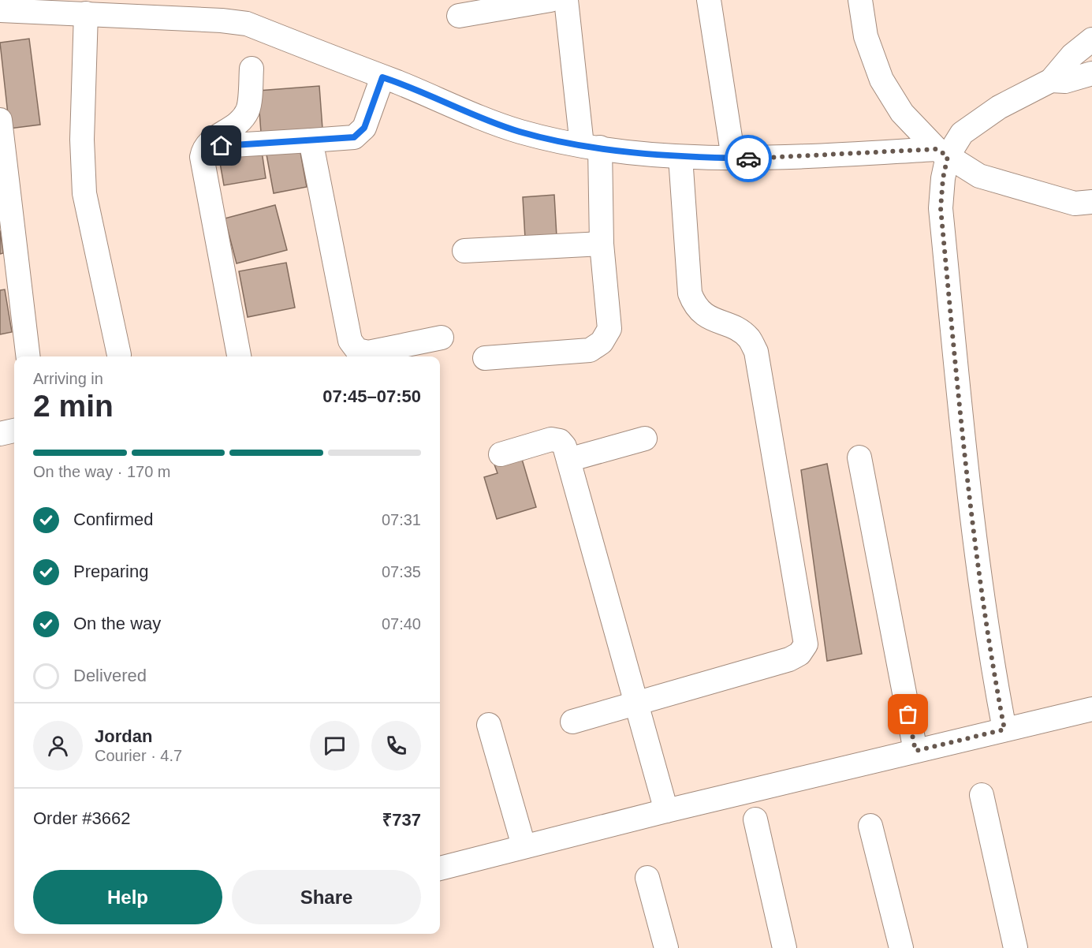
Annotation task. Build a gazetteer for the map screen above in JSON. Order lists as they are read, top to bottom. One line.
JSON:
{"page":{"heading":["2 min","Arriving in","07:45–07:50"],"panel":["Jordan","Courier · 4.7","Order #3662","₹737"],"bar":"On the way · 170 m","list":[["Confirmed","07:31"],["Preparing","07:35"],["On the way","07:40"],"Delivered"],"buttons":["Help","Share"]}}
